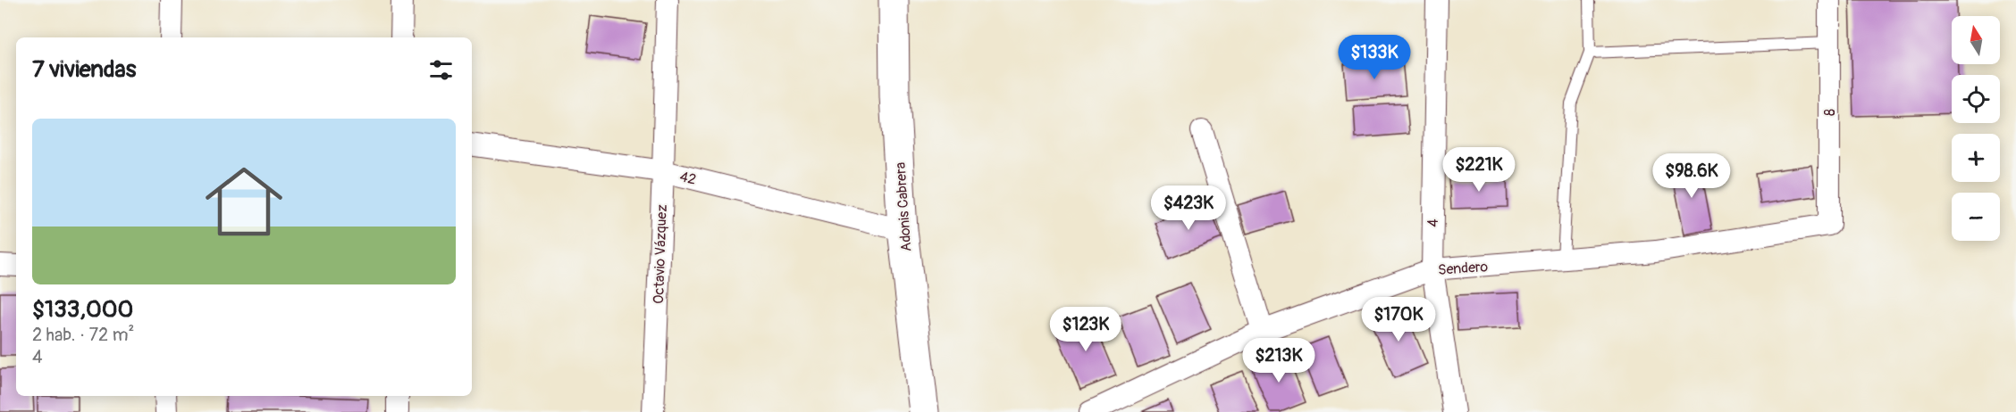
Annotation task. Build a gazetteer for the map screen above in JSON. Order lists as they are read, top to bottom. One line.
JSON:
{"streets":{"street":["8","42","Adonis Cabrera","4","Octavio Vázquez","Sendero"]},"crossings":[["8","Sendero"],["42","Adonis Cabrera"],["42","Octavio Vázquez"],["4","Sendero"]],"north":"top","page":{"map_buttons":["+","−"],"price":["$133K","$221K","$98.6K","$423K","$170K","$123K","$213K"],"heading":"7 viviendas","list":[{"name":"$133,000","note":"2 hab. · 72 m² · 4"}]}}
